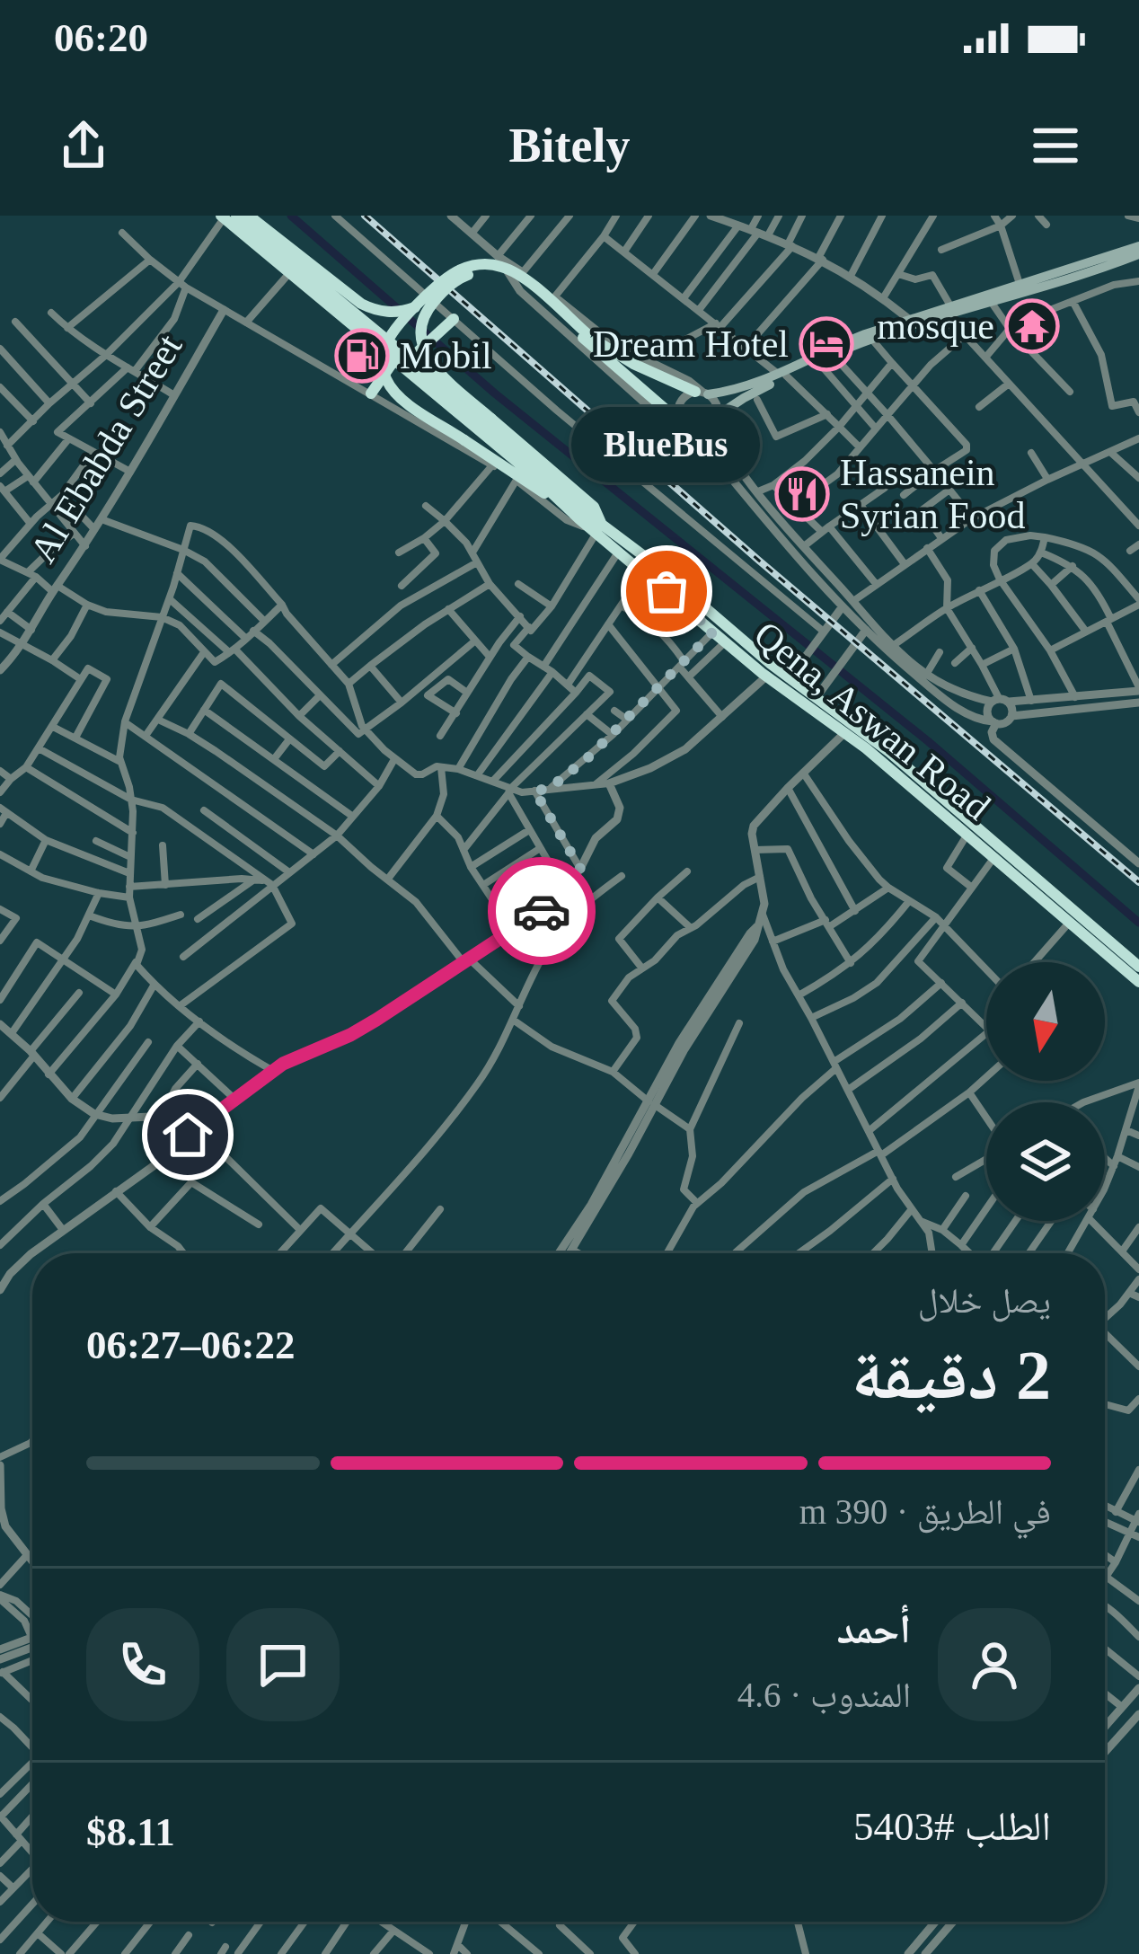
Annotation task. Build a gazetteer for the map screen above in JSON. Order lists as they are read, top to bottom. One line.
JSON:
{"streets":{"highway":["Qena, Aswan Road"],"street":["Al Ebabda Street"]},"places":{"temple":["mosque"],"hotel":["Dream Hotel"],"fuel station":["Mobil"],"restaurant":["Hassanein Syrian Food"],"other":["BlueBus"]},"north":"bottom","page":{"status":"06:20","header":"Bitely","bubble":"BlueBus","heading":["2 دقيقة","يصل خلال","06:22–06:27"],"panel":["أحمد","المندوب · 4.6","الطلب #5403","$8.11"],"bar":"في الطريق · 390 m"}}
